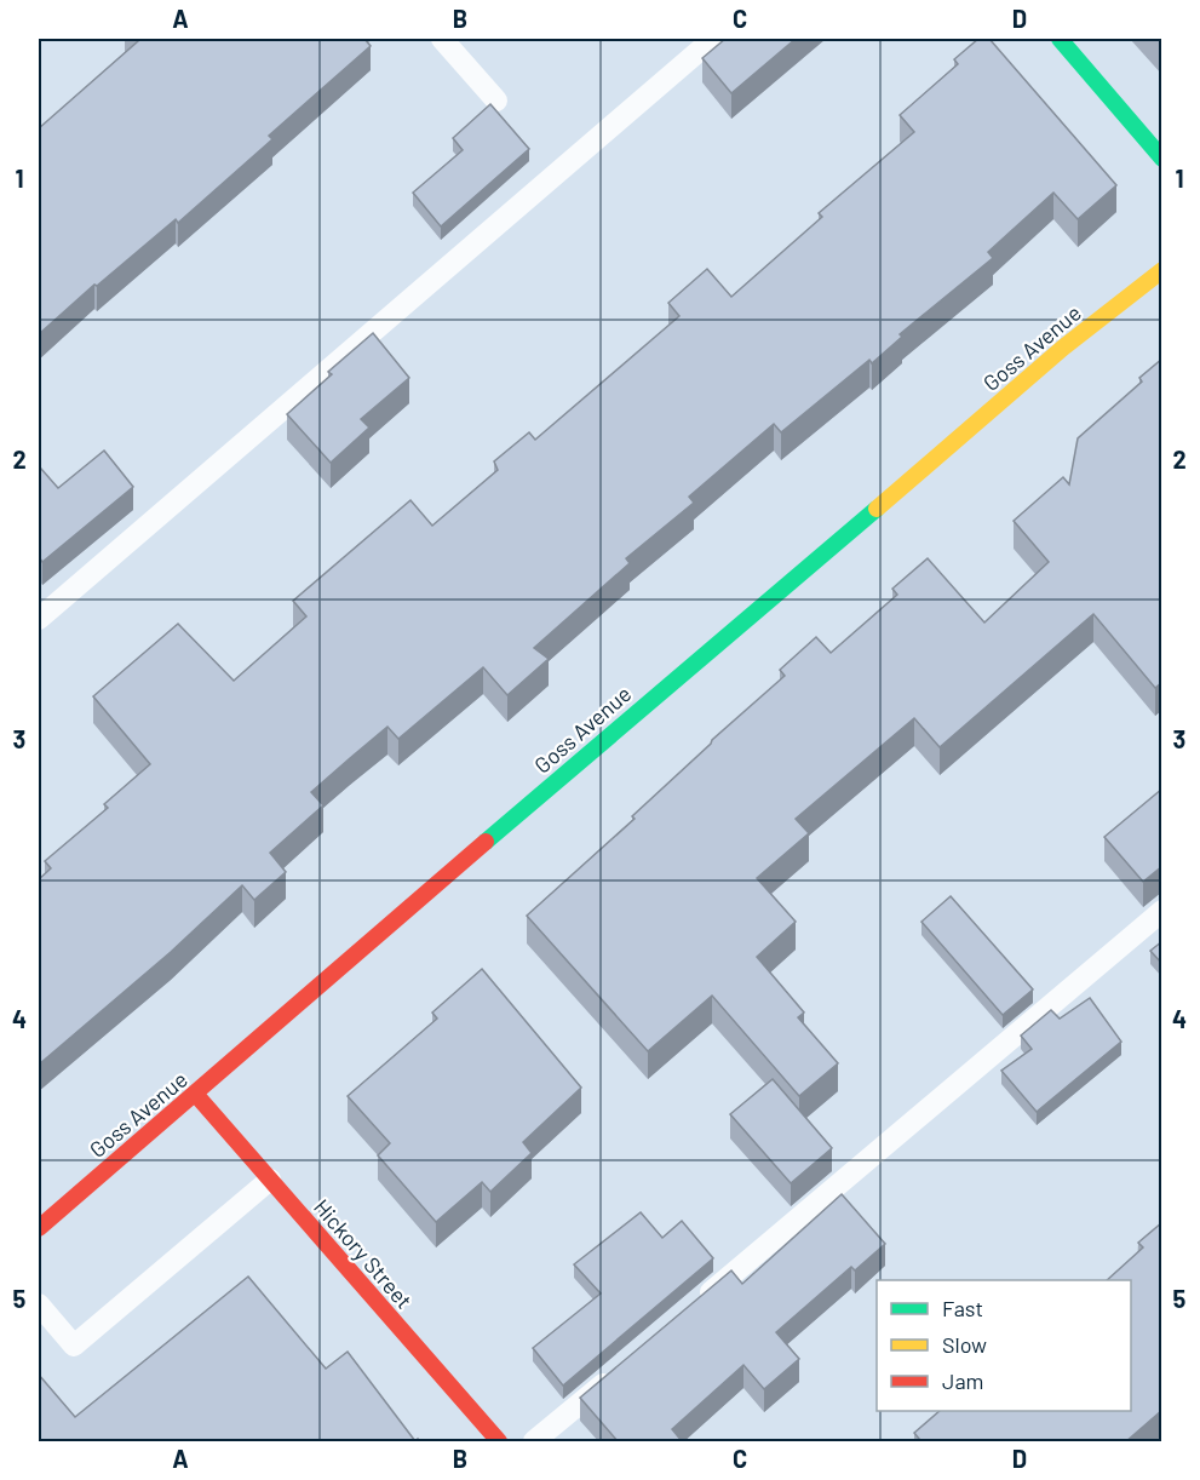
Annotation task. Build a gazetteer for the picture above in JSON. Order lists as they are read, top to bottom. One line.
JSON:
{"streets":{"main road":["Goss Avenue","Hickory Street"]},"crossings":[["Goss Avenue","Hickory Street"]],"legend":["Fast","Slow","Jam"],"grid":{"columns":["A","B","C","D"],"rows":["1","2","3","4","5"]}}
